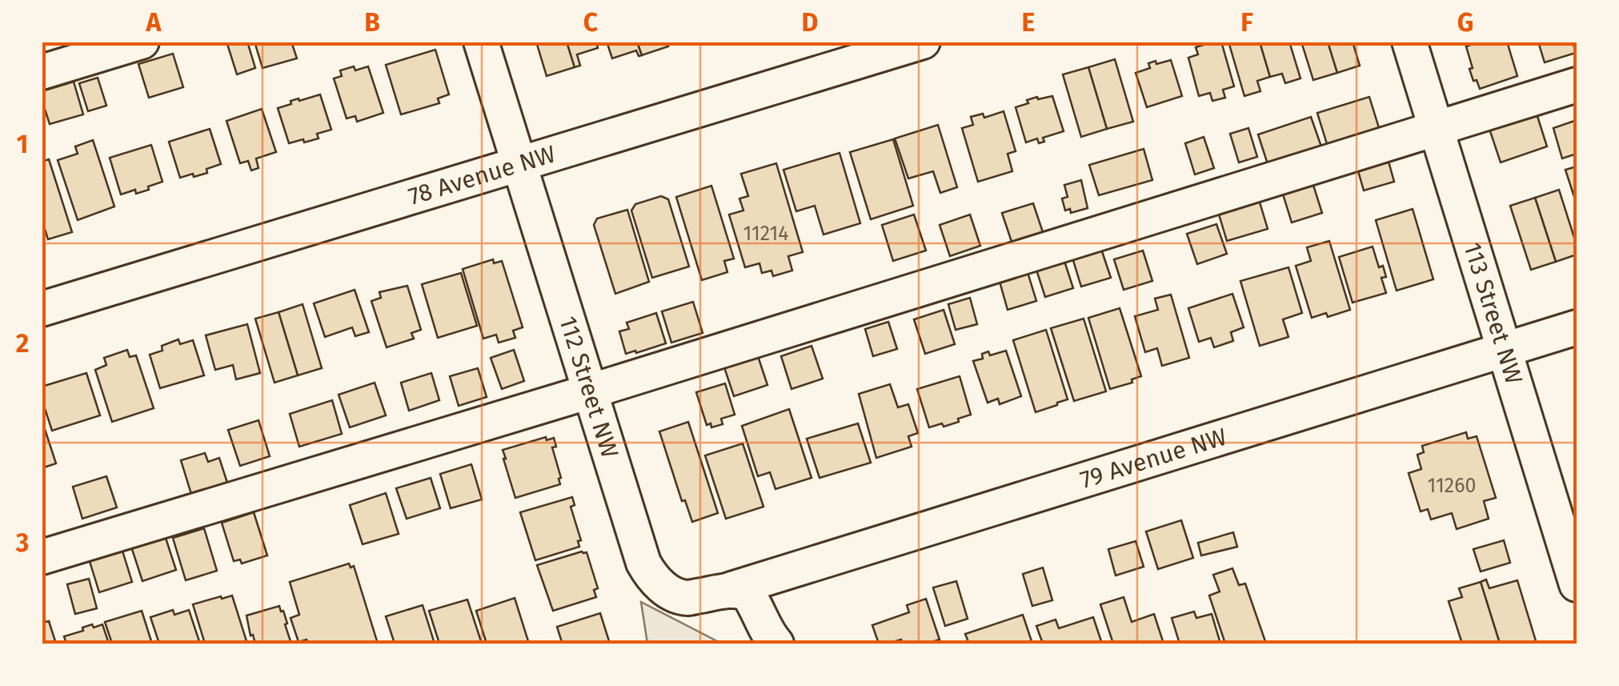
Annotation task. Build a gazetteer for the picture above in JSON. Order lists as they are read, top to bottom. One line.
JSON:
{"streets":{"street":["78 Avenue NW","113 Street NW","112 Street NW","79 Avenue NW"]},"crossings":[["78 Avenue NW","112 Street NW"],["113 Street NW","79 Avenue NW"],["112 Street NW","79 Avenue NW"]],"house_numbers":["11214","11260"],"grid":{"columns":["A","B","C","D","E","F","G"],"rows":["1","2","3"]}}
